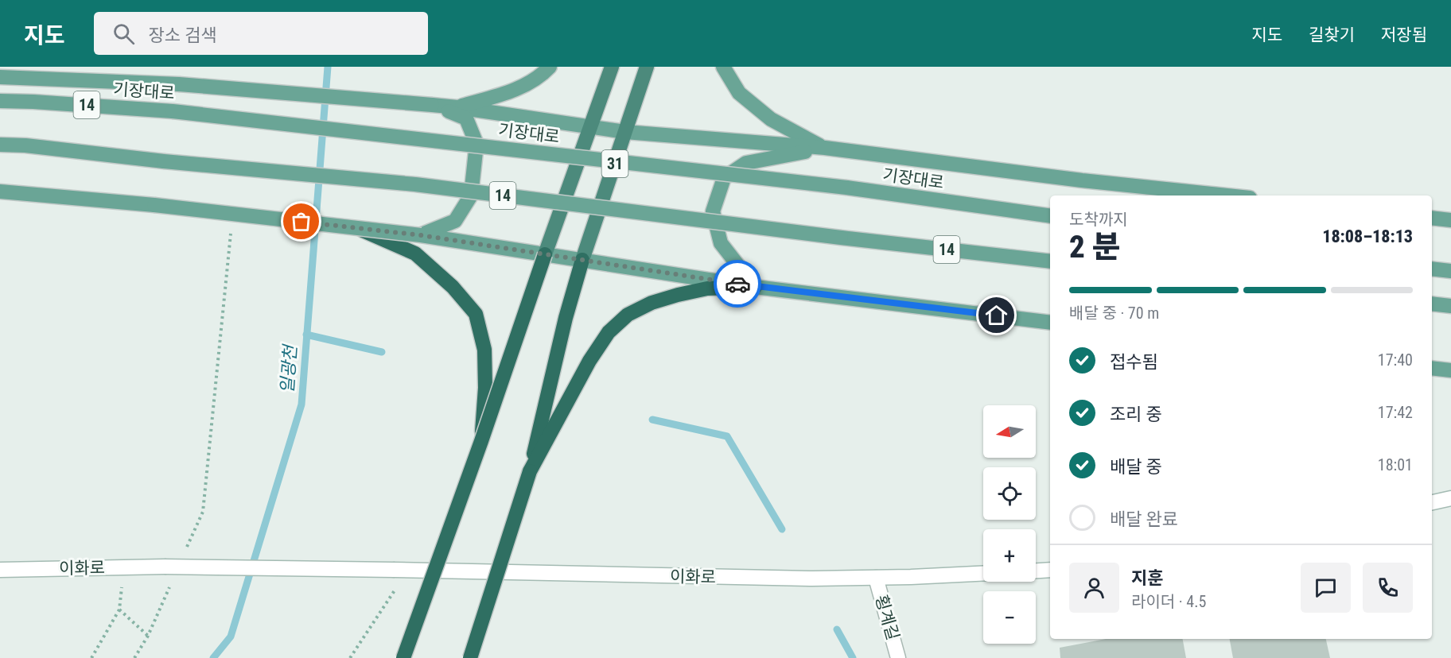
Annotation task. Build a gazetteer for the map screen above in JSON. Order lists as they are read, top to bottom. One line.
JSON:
{"streets":{"highway":["31"],"main road":["기장대로","14","이화로","횡계길"]},"crossings":[["이화로","횡계길"]],"water":["일광천"],"north":"left","page":{"header":"지도","search":"장소 검색","nav":["지도","길찾기","저장됨"],"heading":["2 분","도착까지","18:08–18:13"],"panel":["지훈","라이더 · 4.5"],"bar":"배달 중 · 70 m","list":[["접수됨","17:40"],["조리 중","17:42"],["배달 중","18:01"],"배달 완료"],"map_buttons":["+","−"]}}
